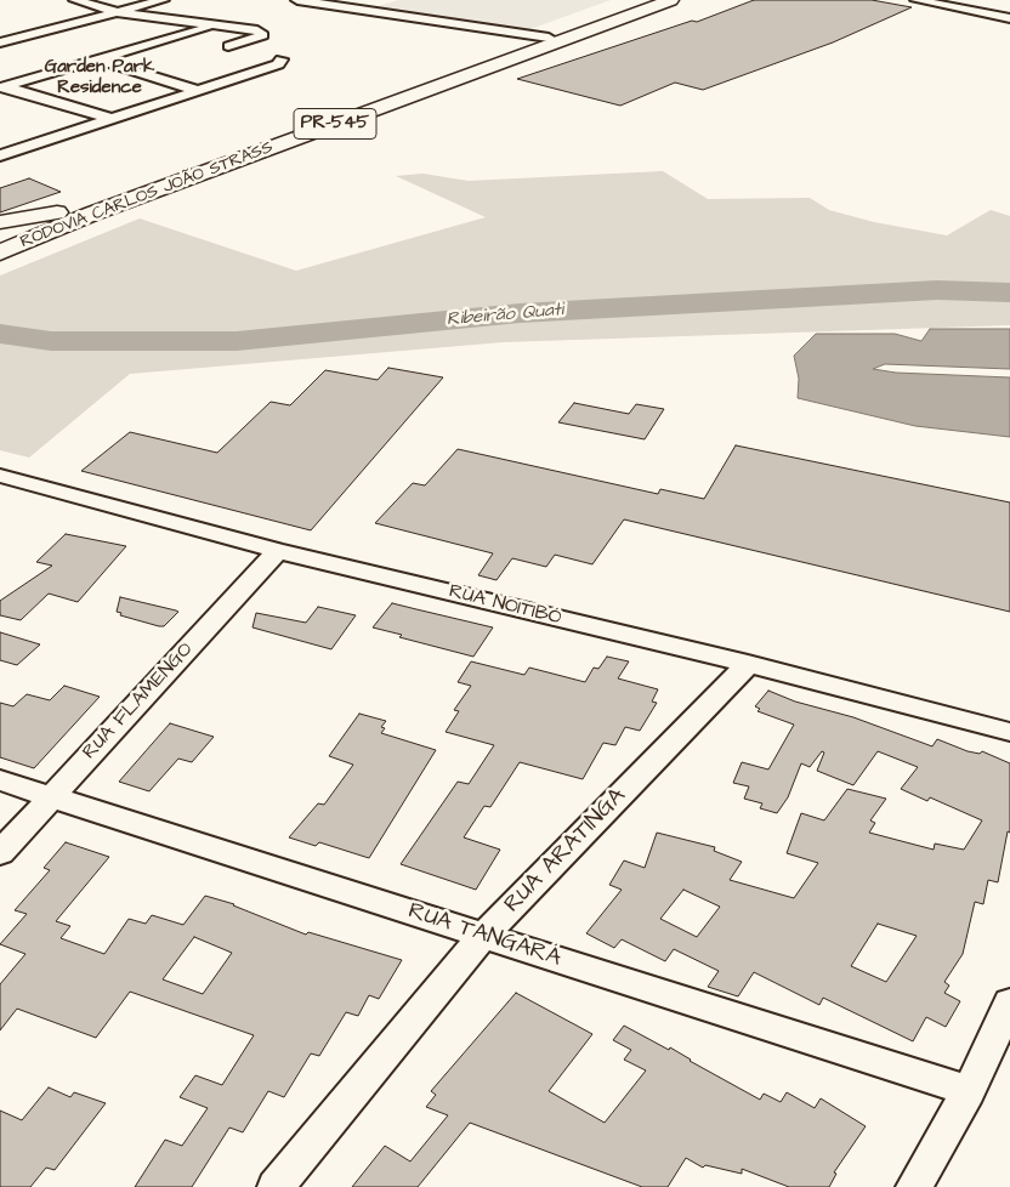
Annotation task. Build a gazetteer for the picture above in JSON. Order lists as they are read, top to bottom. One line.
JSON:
{"streets":{"highway":["PR-545","RODOVIA CARLOS JOÃO STRASS"],"street":["RUA NOITIBÓ","RUA FLAMENGO","RUA ARATINGA","RUA TANGARÁ"]},"crossings":[["RUA NOITIBÓ","RUA FLAMENGO"],["RUA NOITIBÓ","RUA ARATINGA"],["RUA FLAMENGO","RUA TANGARÁ"],["RUA ARATINGA","RUA TANGARÁ"]],"districts":["Garden Park Residence"],"water":["Ribeirão Quati"]}
